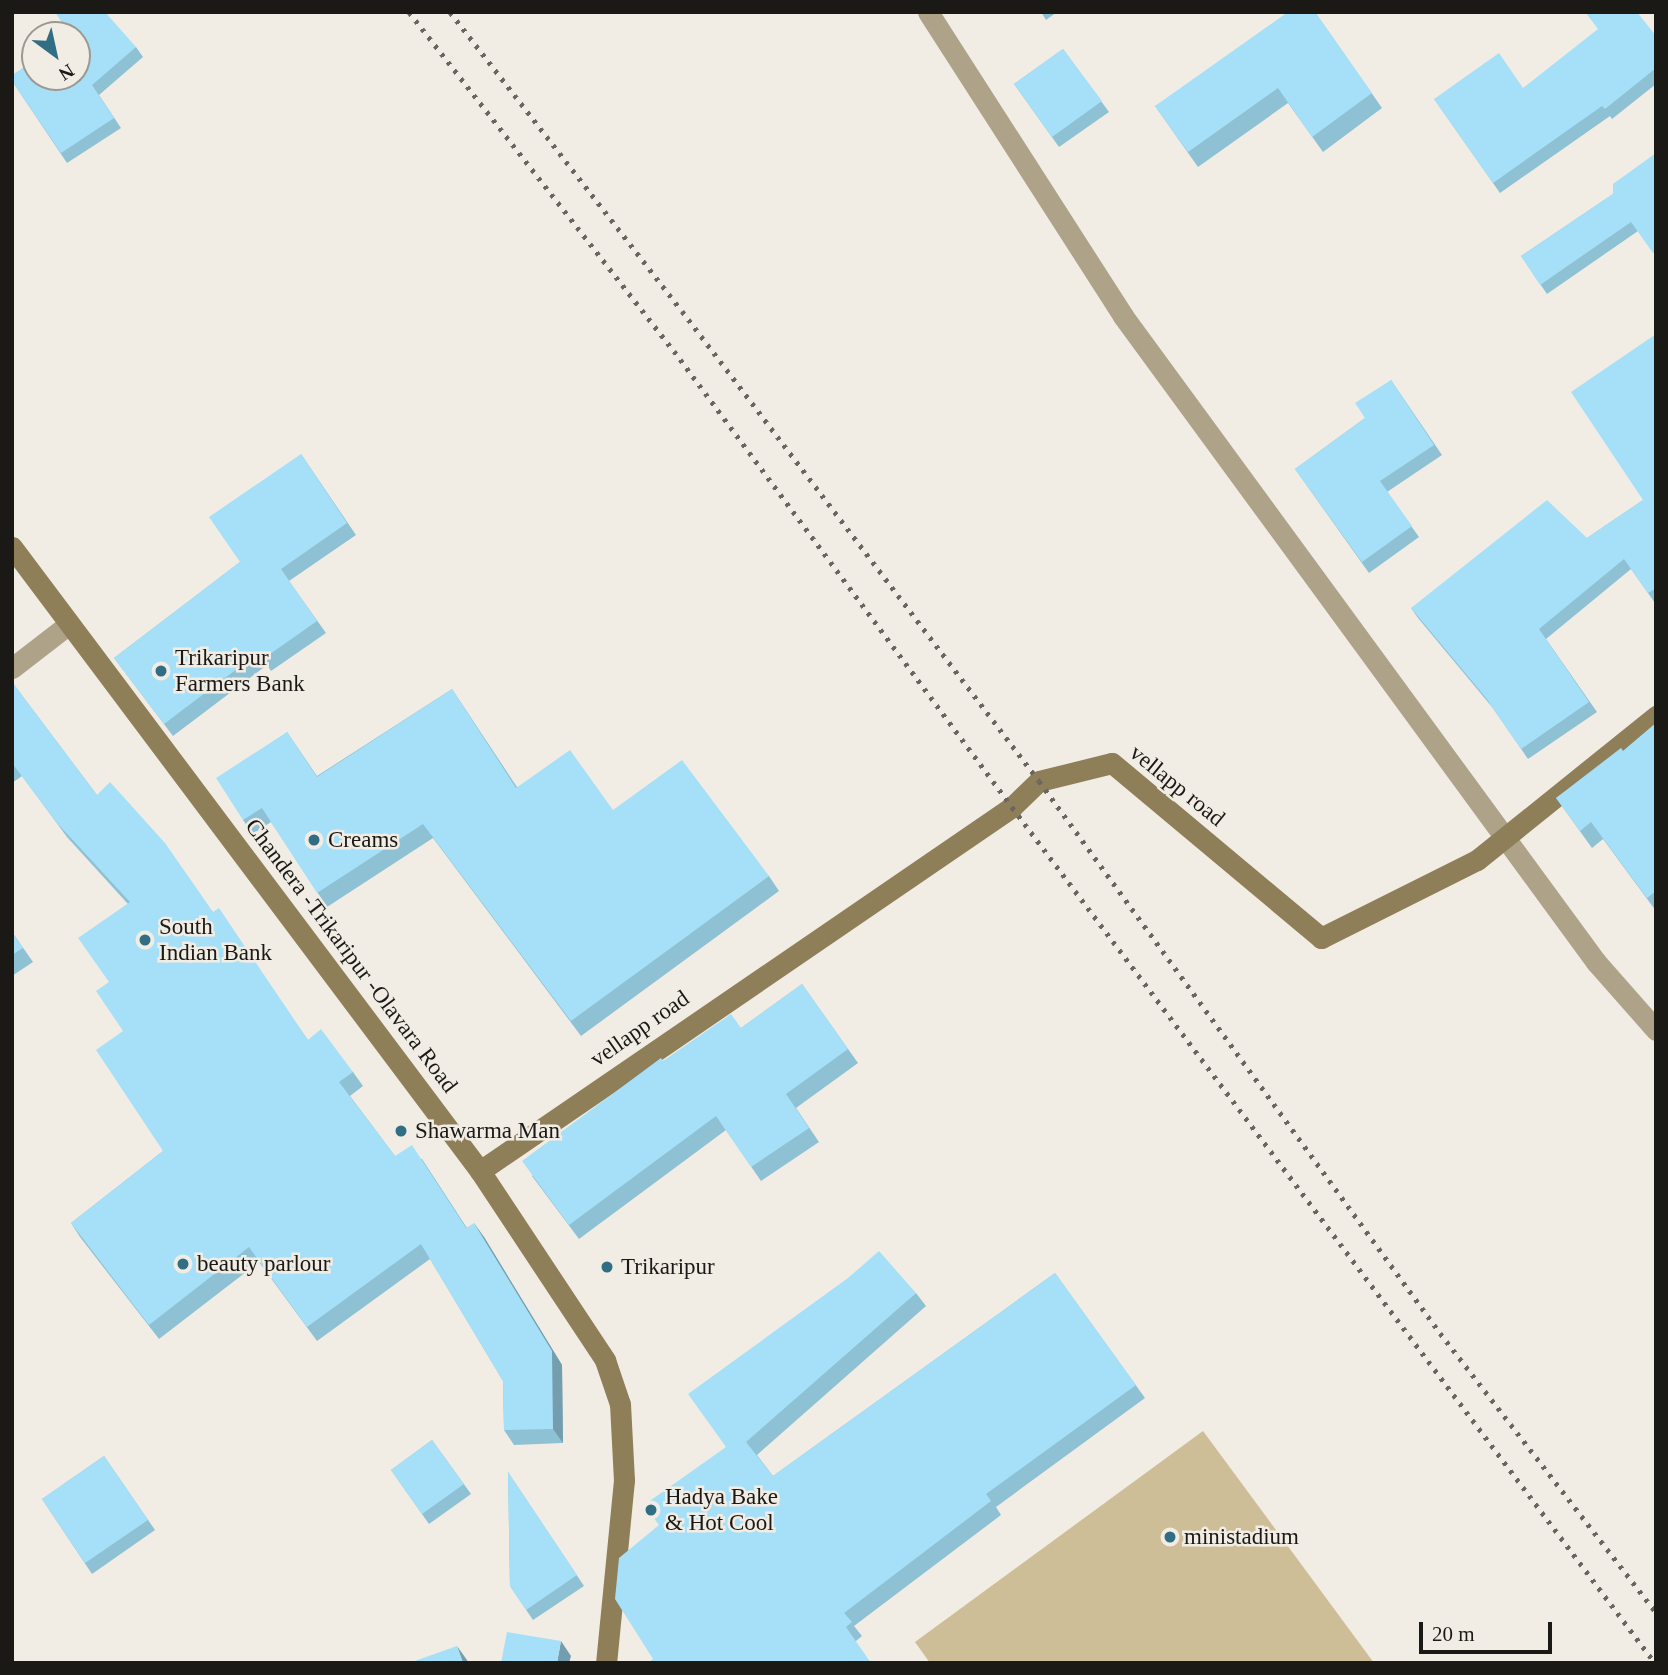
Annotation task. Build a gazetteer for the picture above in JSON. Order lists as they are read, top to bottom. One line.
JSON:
{"streets":{"main road":["vellapp road","Chandera -Trikaripur -Olavara Road"]},"crossings":[["vellapp road","Chandera -Trikaripur -Olavara Road"]],"places":["Trikaripur Farmers Bank","Creams","South Indian Bank","Shawarma Man","beauty parlour","Trikaripur","Hadya Bake & Hot Cool","ministadium"],"scale_bar":"20 m","north":"bottom right"}
